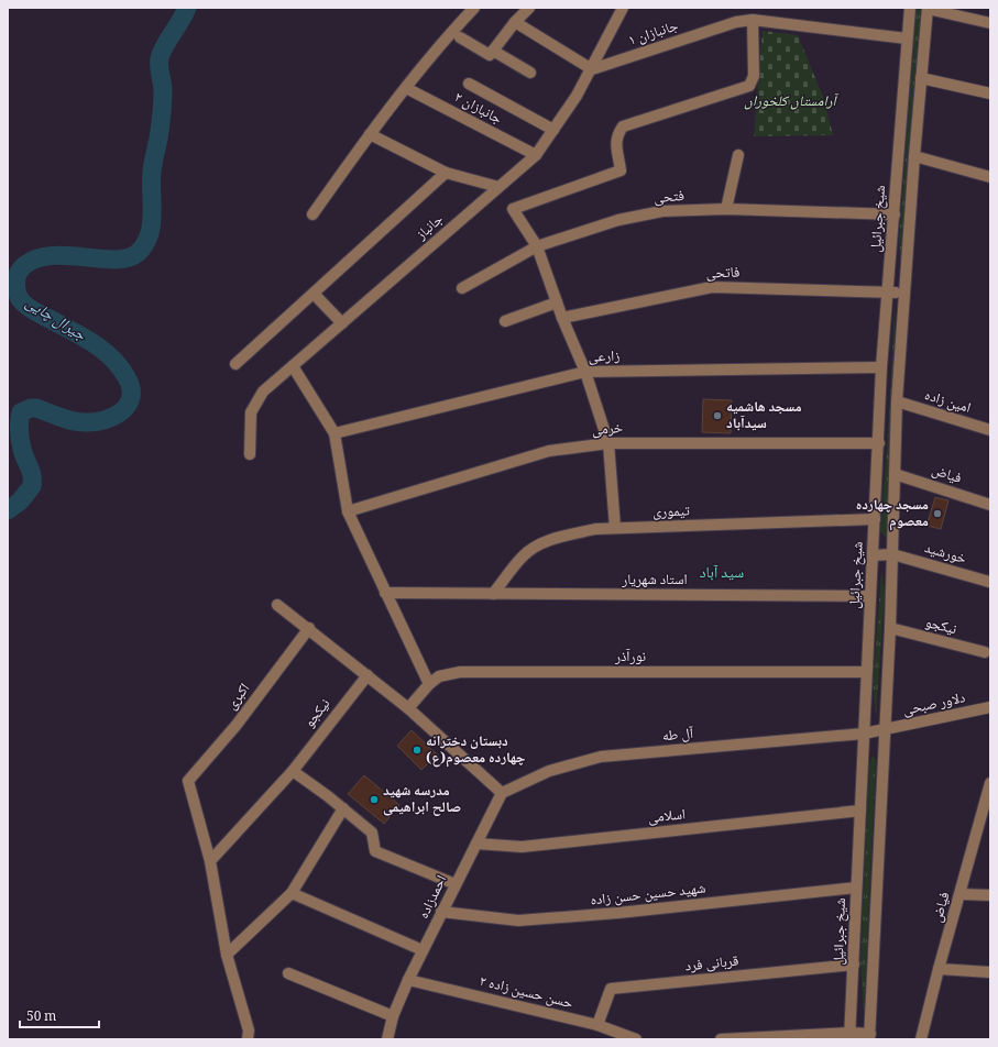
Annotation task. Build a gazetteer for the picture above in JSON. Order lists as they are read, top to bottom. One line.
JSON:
{"streets":{"street":["جانبازان ۱","جانبازان ۲","فتحی","شیخ جبرائیل","جانباز","فاتحی","زارعی","امین زاده","خرمی","فیاض","تیموری","خورشید","استاد شهریار","نیکجو","نورآذر","اکبری","دلاور صبحی","آل طه","اسلامی","شهید حسین حسن زاده","احمدزاده","قربانی فرد","حسن حسین زاده ۲"]},"crossings":[["جانبازان ۱","شیخ جبرائیل"],["جانبازان ۱","جانباز"],["جانبازان ۲","جانباز"],["فتحی","شیخ جبرائیل"],["شیخ جبرائیل","فاتحی"],["شیخ جبرائیل","زارعی"],["شیخ جبرائیل","امین زاده"],["شیخ جبرائیل","خرمی"],["شیخ جبرائیل","فیاض"],["شیخ جبرائیل","تیموری"],["شیخ جبرائیل","خورشید"],["شیخ جبرائیل","استاد شهریار"],["شیخ جبرائیل","نیکجو"],["شیخ جبرائیل","نورآذر"],["شیخ جبرائیل","دلاور صبحی"],["شیخ جبرائیل","آل طه"],["شیخ جبرائیل","اسلامی"],["شیخ جبرائیل","شهید حسین حسن زاده"],["شیخ جبرائیل","قربانی فرد"],["تیموری","استاد شهریار"],["نیکجو","اکبری"],["دلاور صبحی","آل طه"],["آل طه","احمدزاده"],["اسلامی","احمدزاده"],["شهید حسین حسن زاده","احمدزاده"],["احمدزاده","حسن حسین زاده ۲"],["قربانی فرد","حسن حسین زاده ۲"]],"districts":["سید آباد"],"water":["جیرال چایی"],"parks":["آرامستان کلخوران"],"places":["مسجد هاشمیه سیدآباد","مسجد چهارده معصوم","دبستان دخترانه چهارده معصوم(ع)","مدرسه شهید صالح ابراهیمی"],"scale_bar":"50 m"}
